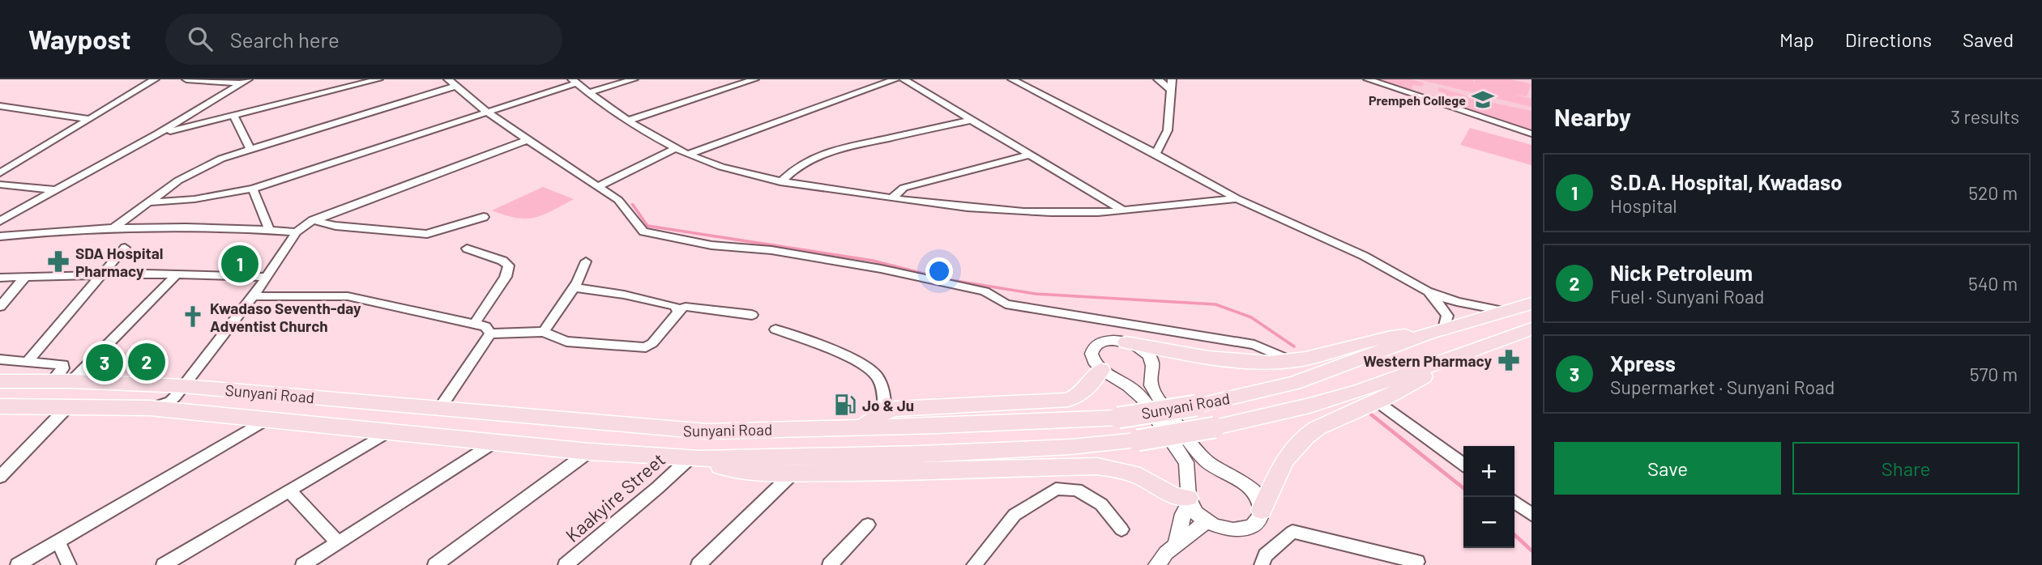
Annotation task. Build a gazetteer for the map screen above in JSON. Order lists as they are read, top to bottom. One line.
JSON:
{"streets":{"main road":["Sunyani Road"],"street":["Kaakyire Street"]},"places":{"school or university":["Prempeh College"],"pharmacy":["SDA Hospital Pharmacy","Western Pharmacy"],"church":["Kwadaso Seventh-day Adventist Church"],"fuel station":["Jo & Ju"]},"page":{"header":"Waypost","search":"Search here","nav":["Map","Directions","Saved"],"heading":["Nearby","3 results"],"list":[{"mark":"1","name":"S.D.A. Hospital, Kwadaso","note":"Hospital","value":"520 m"},{"mark":"2","name":"Nick Petroleum","note":"Fuel · Sunyani Road","value":"540 m"},{"mark":"3","name":"Xpress","note":"Supermarket · Sunyani Road","value":"570 m"}],"pins":["1","2","3"],"buttons":["Save","Share"],"map_buttons":["+","−"]}}
